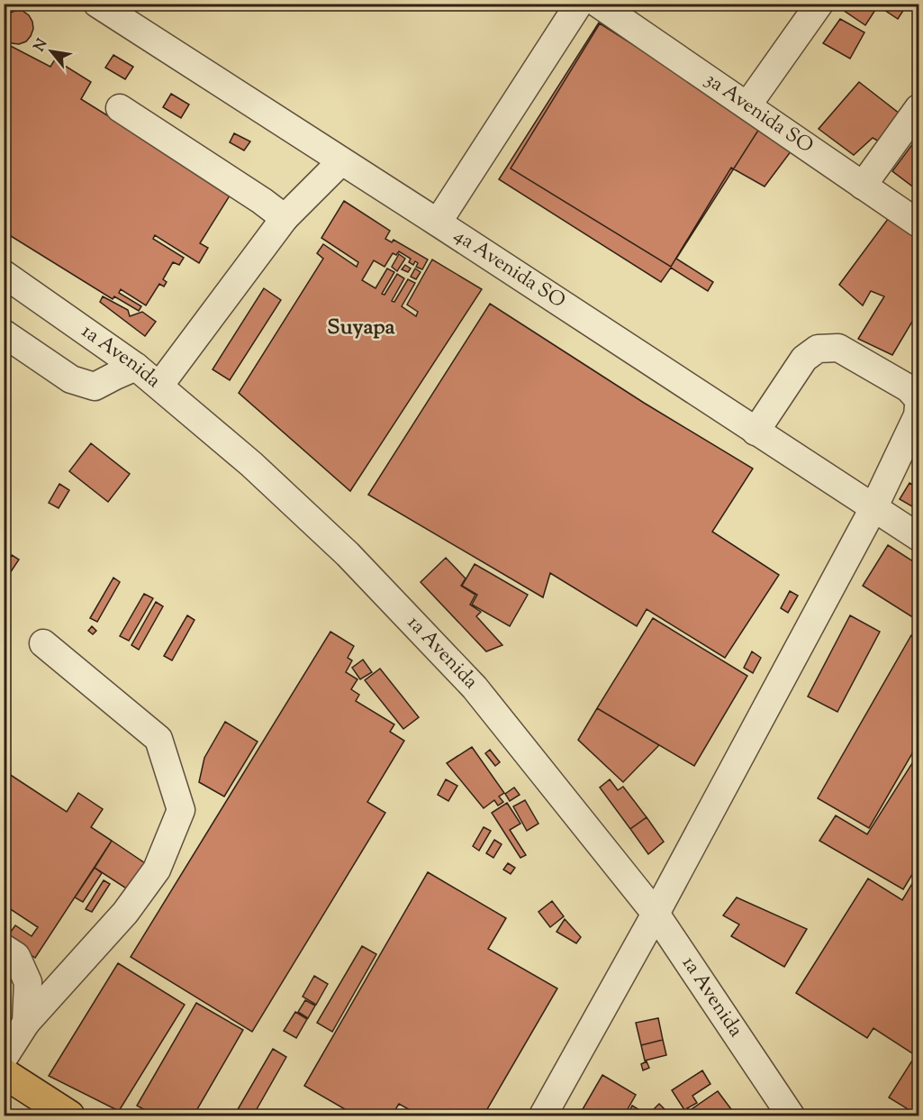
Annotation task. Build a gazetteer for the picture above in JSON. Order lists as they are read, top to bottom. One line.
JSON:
{"streets":{"street":["3a Avenida SO","4a Avenida SO","1a Avenida"]},"districts":["Suyapa"],"north":"top left"}
